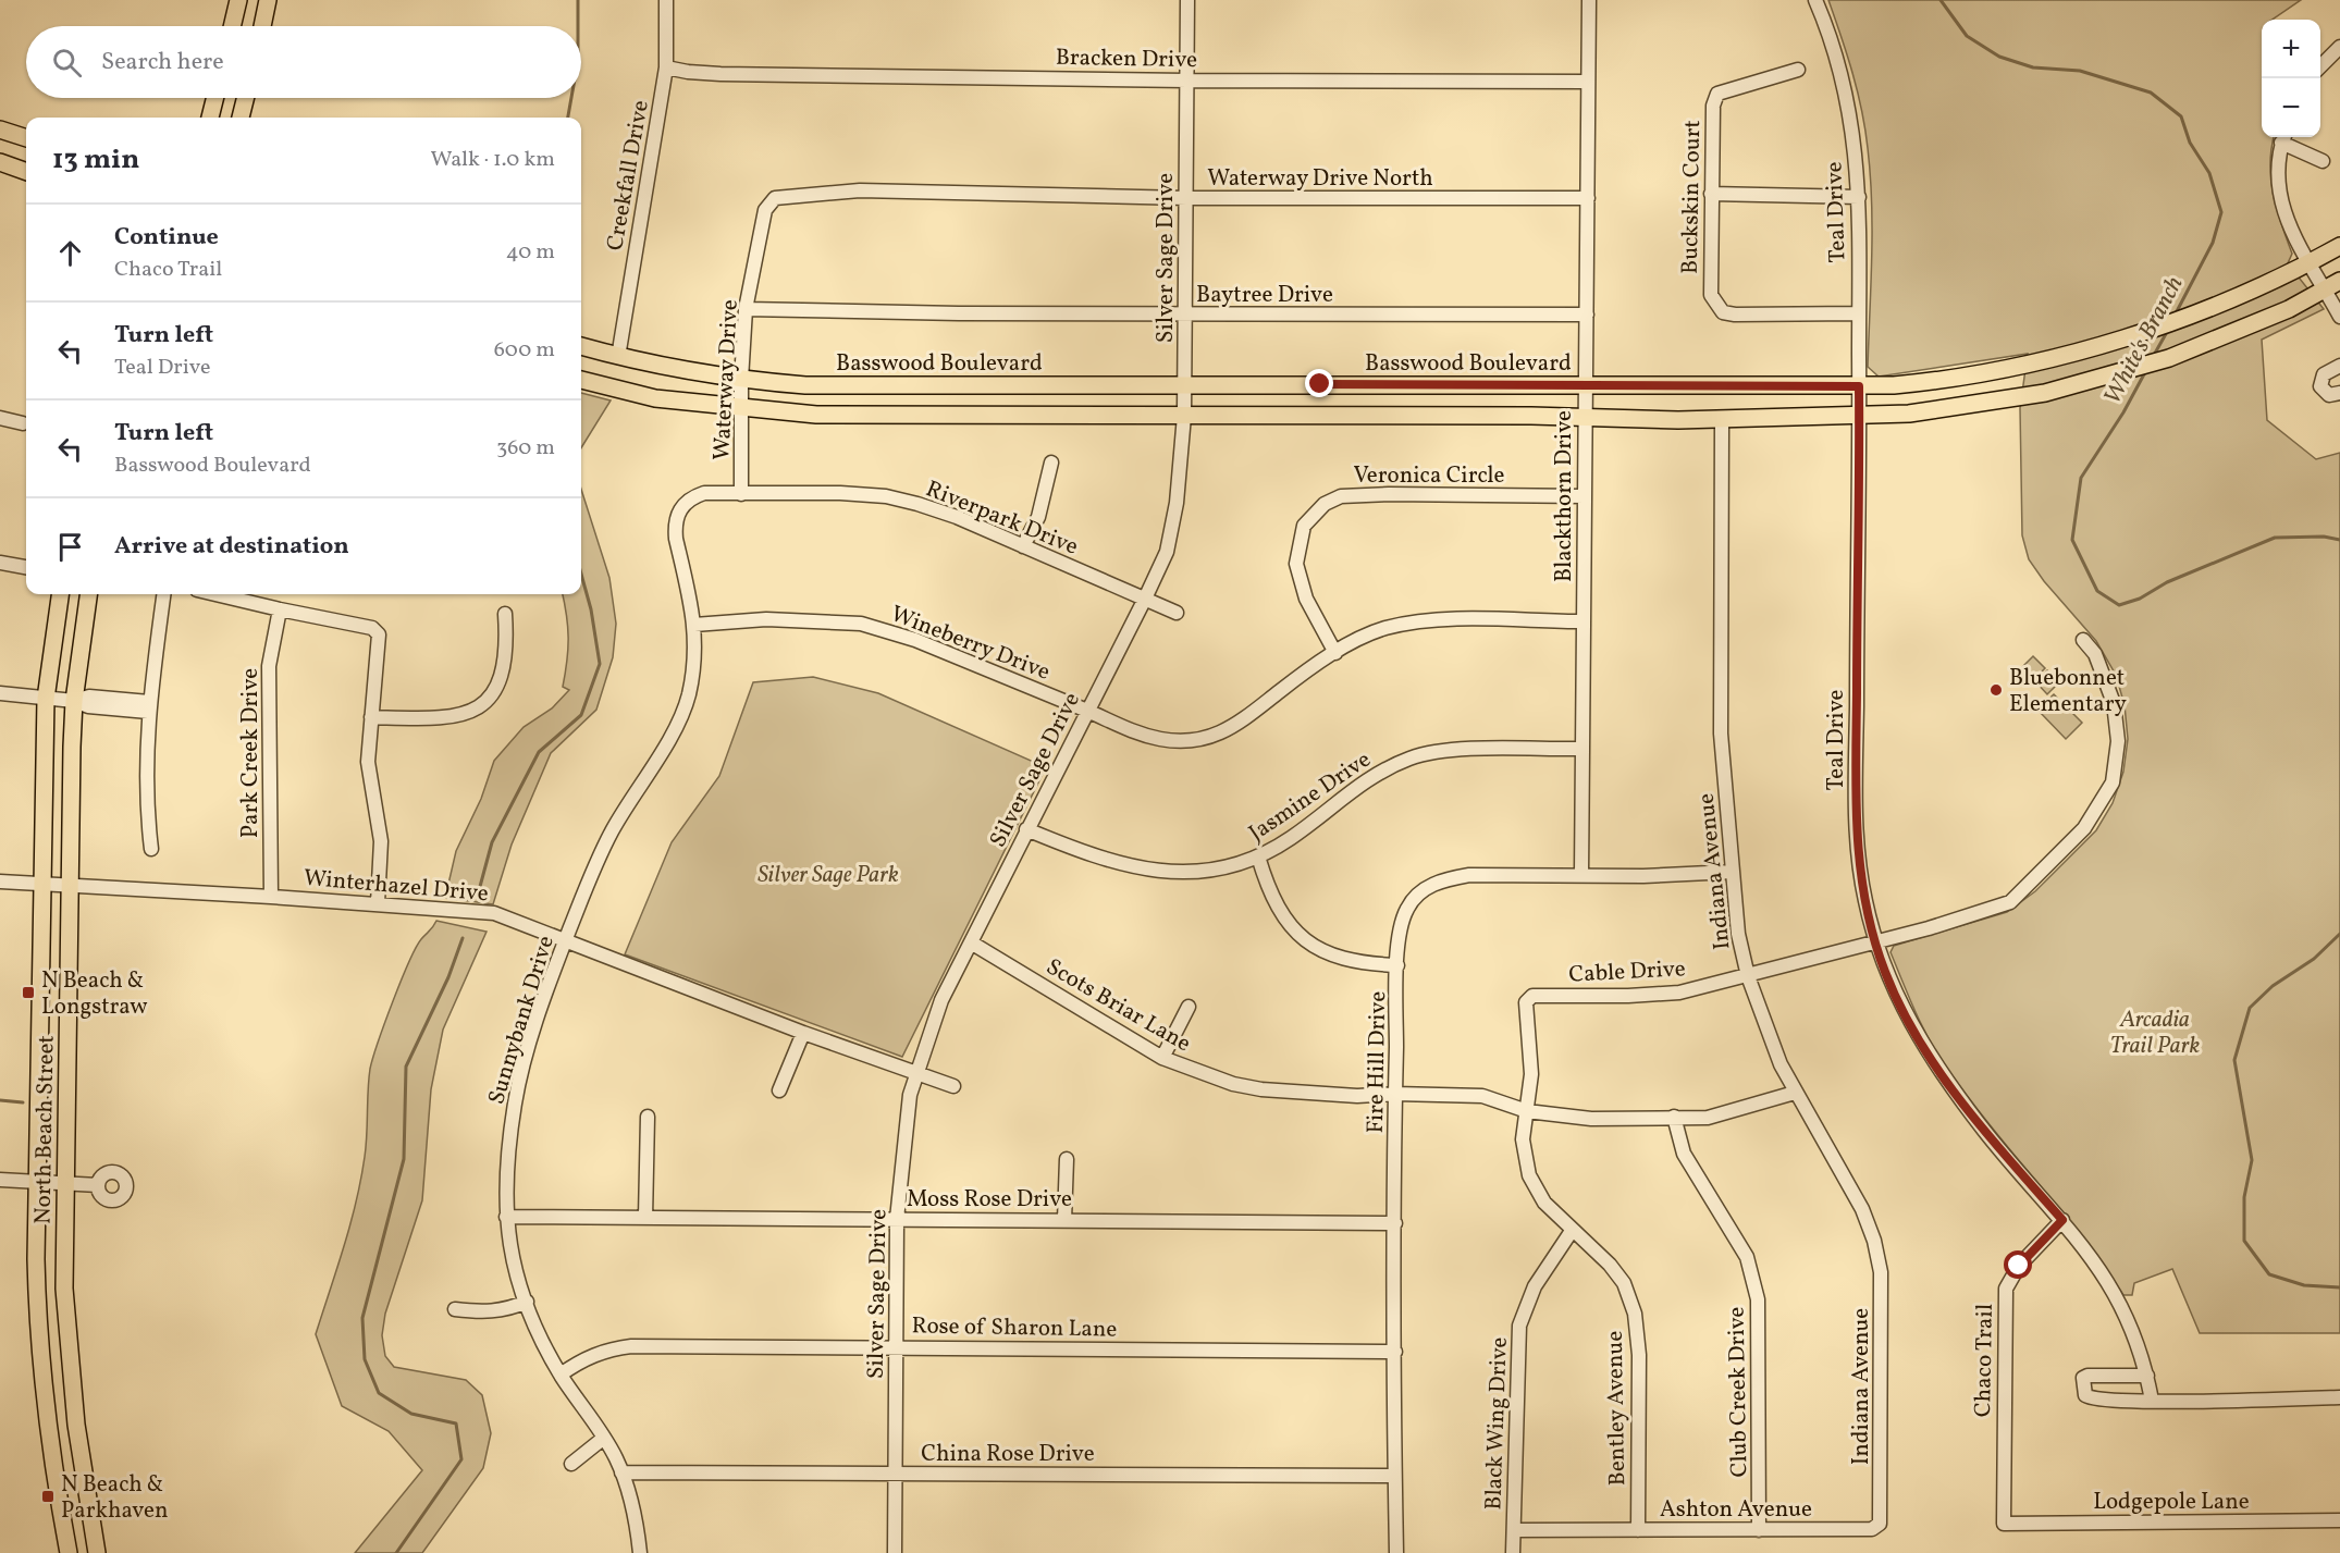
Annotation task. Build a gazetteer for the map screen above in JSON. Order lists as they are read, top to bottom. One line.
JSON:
{"streets":{"main road":["Basswood Boulevard","North Beach Street"],"street":["Bracken Drive","Creekfall Drive","Waterway Drive North","Buckskin Court","Teal Drive","Silver Sage Drive","Baytree Drive","Waterway Drive","Veronica Circle","Blackthorn Drive","Riverpark Drive","Wineberry Drive","Park Creek Drive","Jasmine Drive","Indiana Avenue","Winterhazel Drive","Cable Drive","Scots Briar Lane","Sunnybank Drive","Fire Hill Drive","Moss Rose Drive","Rose of Sharon Lane","Chaco Trail","Club Creek Drive","Bentley Avenue","Black Wing Drive","China Rose Drive","Lodgepole Lane","Ashton Avenue"]},"crossings":[["Bracken Drive","Creekfall Drive"],["Bracken Drive","Silver Sage Drive"],["Bracken Drive","Blackthorn Drive"],["Creekfall Drive","Basswood Boulevard"],["Waterway Drive North","Silver Sage Drive"],["Waterway Drive North","Waterway Drive"],["Waterway Drive North","Blackthorn Drive"],["Buckskin Court","Teal Drive"],["Teal Drive","Basswood Boulevard"],["Teal Drive","Cable Drive"],["Teal Drive","Chaco Trail"],["Silver Sage Drive","Baytree Drive"],["Silver Sage Drive","Basswood Boulevard"],["Silver Sage Drive","Riverpark Drive"],["Silver Sage Drive","Wineberry Drive"],["Silver Sage Drive","Jasmine Drive"],["Silver Sage Drive","Winterhazel Drive"],["Silver Sage Drive","Scots Briar Lane"],["Silver Sage Drive","Moss Rose Drive"],["Silver Sage Drive","Rose of Sharon Lane"],["Silver Sage Drive","China Rose Drive"],["Baytree Drive","Waterway Drive"],["Baytree Drive","Blackthorn Drive"],["Basswood Boulevard","Waterway Drive"],["Basswood Boulevard","Blackthorn Drive"],["Waterway Drive","Riverpark Drive"],["Veronica Circle","Blackthorn Drive"],["Veronica Circle","Wineberry Drive"],["Blackthorn Drive","Wineberry Drive"],["Blackthorn Drive","Jasmine Drive"],["Blackthorn Drive","Fire Hill Drive"],["Riverpark Drive","Sunnybank Drive"],["Wineberry Drive","Sunnybank Drive"],["Park Creek Drive","Winterhazel Drive"],["Indiana Avenue","Cable Drive"],["Indiana Avenue","Scots Briar Lane"],["Indiana Avenue","Fire Hill Drive"],["Indiana Avenue","Ashton Avenue"],["Winterhazel Drive","Sunnybank Drive"],["Winterhazel Drive","North Beach Street"],["Cable Drive","Bentley Avenue"],["Scots Briar Lane","Fire Hill Drive"],["Scots Briar Lane","Club Creek Drive"],["Scots Briar Lane","Bentley Avenue"],["Sunnybank Drive","Moss Rose Drive"],["Sunnybank Drive","Rose of Sharon Lane"],["Sunnybank Drive","China Rose Drive"],["Fire Hill Drive","Moss Rose Drive"],["Fire Hill Drive","Rose of Sharon Lane"],["Fire Hill Drive","China Rose Drive"],["Chaco Trail","Lodgepole Lane"],["Club Creek Drive","Ashton Avenue"],["Bentley Avenue","Black Wing Drive"],["Bentley Avenue","Ashton Avenue"],["Black Wing Drive","Ashton Avenue"]],"water":["White's Branch"],"parks":["Silver Sage Park","Arcadia Trail Park"],"places":{"other":["Bluebonnet Elementary"],"transit":["N Beach & Longstraw","N Beach & Parkhaven"]},"page":{"map_buttons":["+","−"],"search":"Search here","heading":["13 min","Walk · 1.0 km"],"list":[["Continue","Chaco Trail","40 m"],["Turn left","Teal Drive","600 m"],["Turn left","Basswood Boulevard","360 m"],"Arrive at destination"]}}
